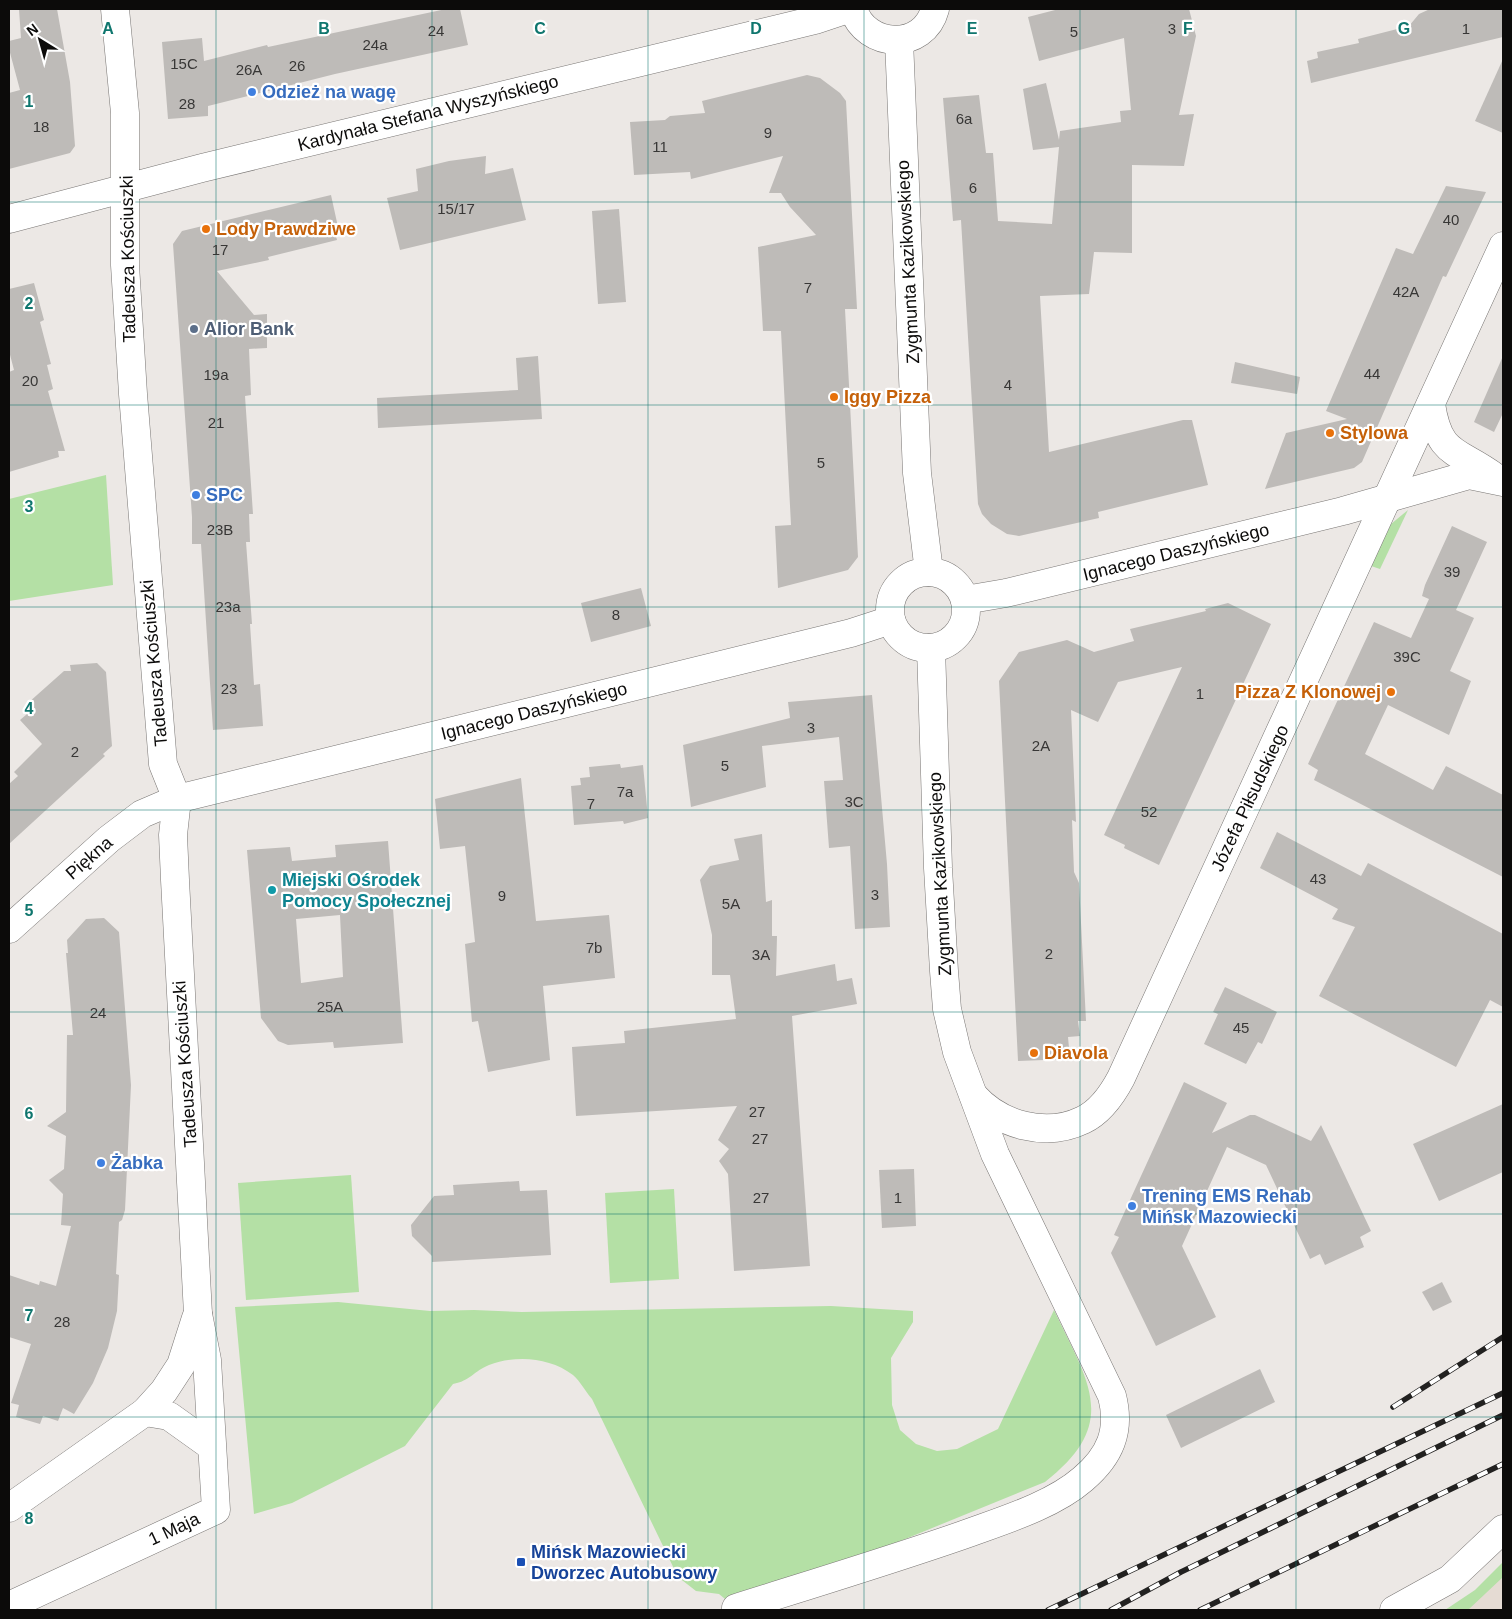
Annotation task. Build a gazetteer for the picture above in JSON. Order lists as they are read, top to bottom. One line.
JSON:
{"streets":{"street":["Kardynała Stefana Wyszyńskiego","Tadeusza Kościuszki","Zygmunta Kazikowskiego","Ignacego Daszyńskiego","Józefa Piłsudskiego","Piękna","1 Maja"]},"crossings":[["Kardynała Stefana Wyszyńskiego","Tadeusza Kościuszki"],["Tadeusza Kościuszki","Ignacego Daszyńskiego"],["Tadeusza Kościuszki","Piękna"],["Tadeusza Kościuszki","1 Maja"],["Zygmunta Kazikowskiego","Ignacego Daszyńskiego"],["Zygmunta Kazikowskiego","Józefa Piłsudskiego"],["Ignacego Daszyńskiego","Józefa Piłsudskiego"],["Ignacego Daszyńskiego","Piękna"]],"places":{"other":["Odzież na wagę","Lody Prawdziwe","Alior Bank","Iggy Pizza","Stylowa","SPC","Pizza Z Klonowej","Miejski Ośrodek Pomocy Społecznej","Diavola","Żabka","Trening EMS Rehab Mińsk Mazowiecki"],"transit":["Mińsk Mazowiecki Dworzec Autobusowy"]},"house_numbers":["3","1","24","5","24a","15C","26","26A","28","6a","18","9","11","6","15/17","40","17","7","42A","44","19a","20","4","21","5","23B","39","23a","8","39C","23","1","3","2A","2","5","7a","3C","7","52","43","3","9","5A","7b","2","3A","25A","24","45","27","27","27","1","28"],"north":"top left","grid":{"columns":["A","B","C","D","E","F","G"],"rows":["1","2","3","4","5","6","7","8"]}}
